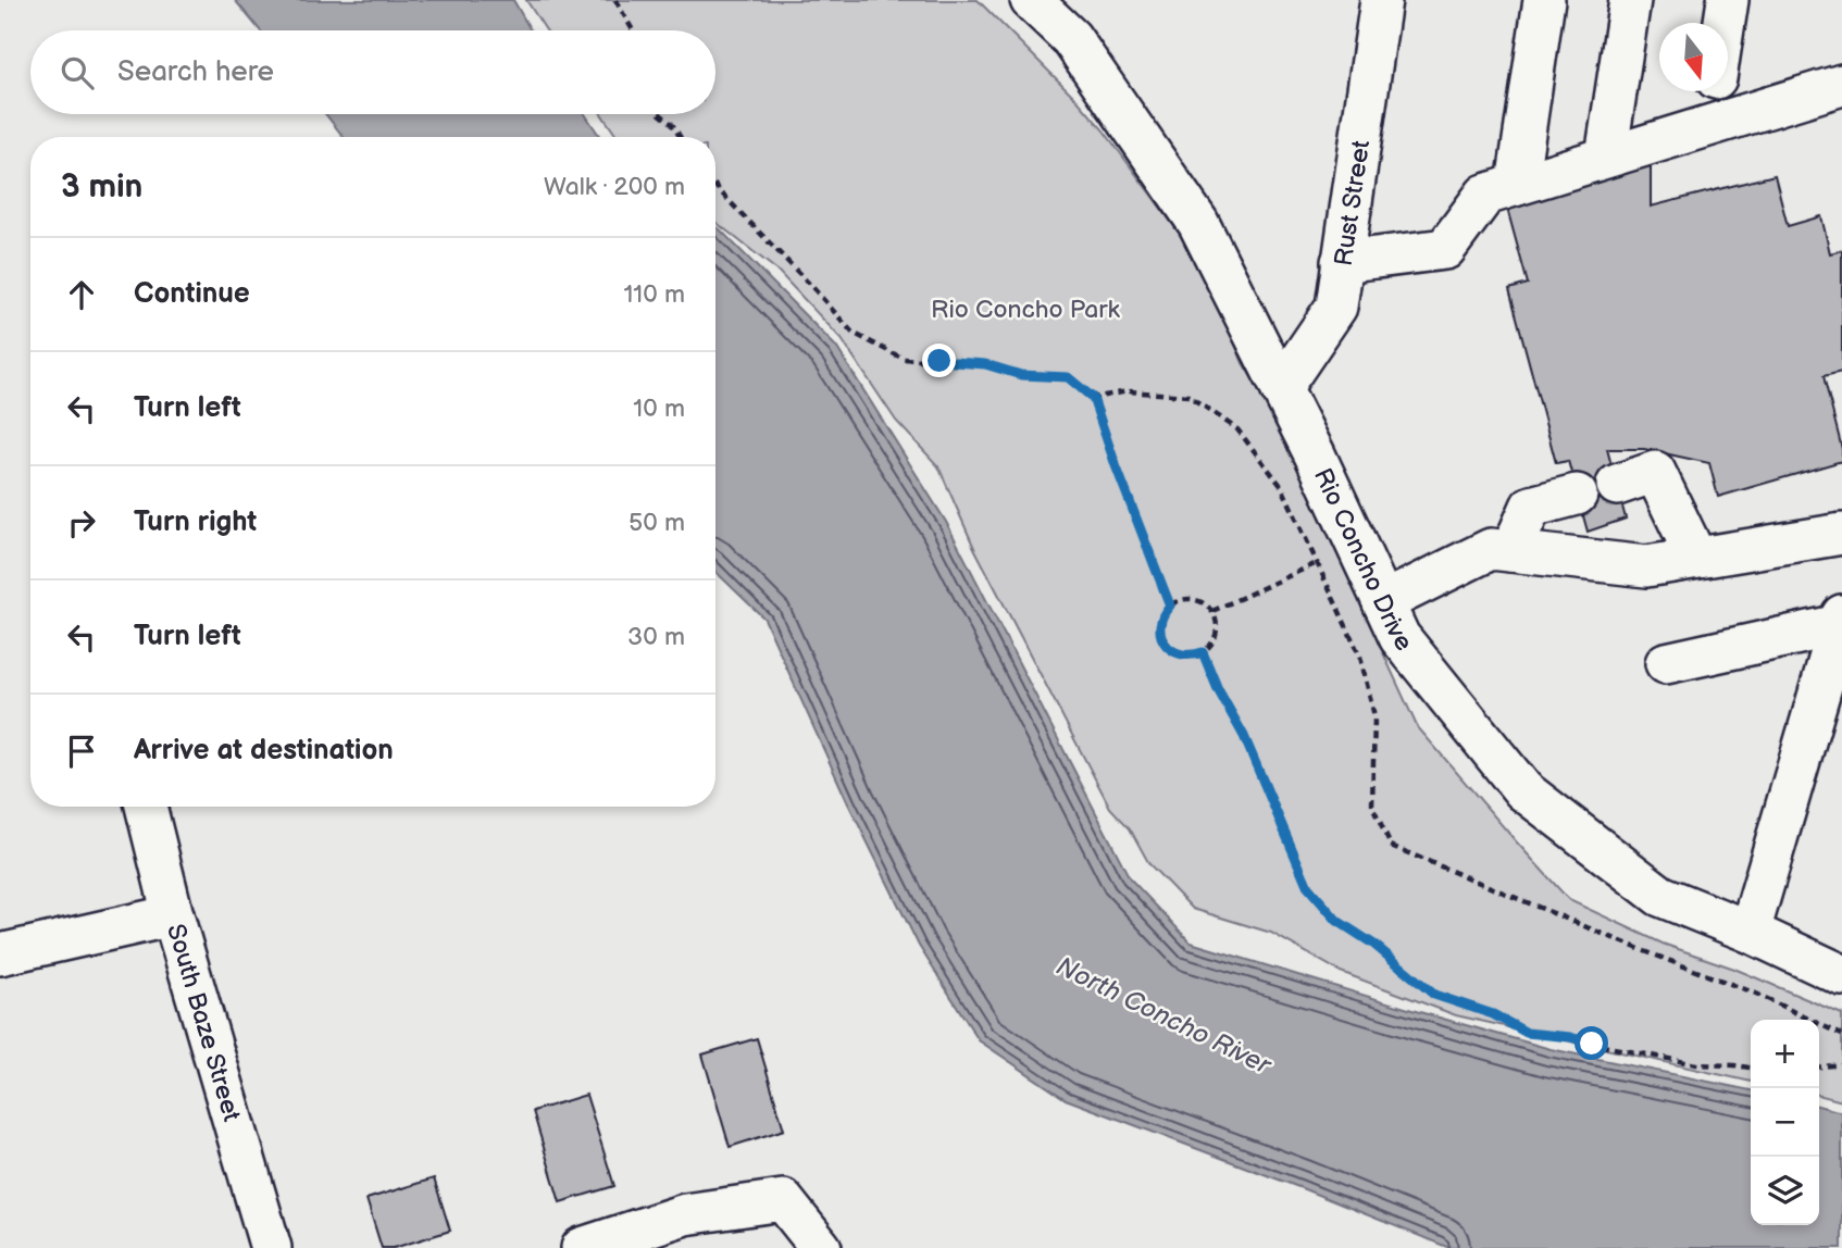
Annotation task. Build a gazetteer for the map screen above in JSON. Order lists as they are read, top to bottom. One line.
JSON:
{"streets":{"street":["Rust Street","Rio Concho Drive","South Baze Street"]},"crossings":[["Rust Street","Rio Concho Drive"]],"water":["North Concho River"],"parks":["Rio Concho Park"],"north":"bottom","page":{"search":"Search here","heading":["3 min","Walk · 200 m"],"list":[["Continue","110 m"],["Turn left","10 m"],["Turn right","50 m"],["Turn left","30 m"],"Arrive at destination"],"map_buttons":["+","−"]}}
